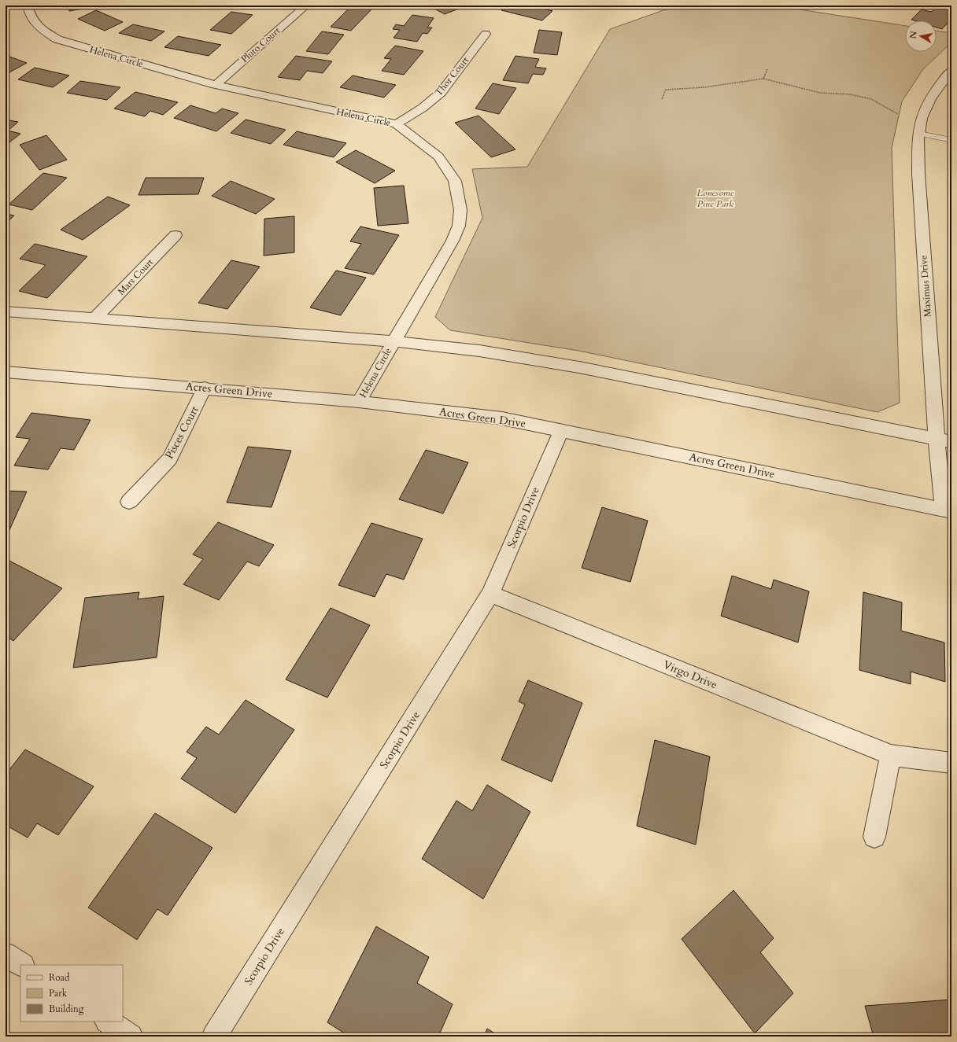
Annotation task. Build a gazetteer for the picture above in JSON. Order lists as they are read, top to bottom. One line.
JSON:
{"streets":{"street":["Pluto Court","Helena Circle","Thor Court","Mars Court","Maximus Drive","Acres Green Drive","Pisces Court","Scorpio Drive","Virgo Drive"]},"crossings":[["Pluto Court","Helena Circle"],["Helena Circle","Thor Court"],["Helena Circle","Acres Green Drive"],["Maximus Drive","Acres Green Drive"],["Acres Green Drive","Pisces Court"],["Acres Green Drive","Scorpio Drive"],["Scorpio Drive","Virgo Drive"]],"parks":["Lonesome Pine Park"],"legend":["Road","Park","Building"],"north":"left"}
